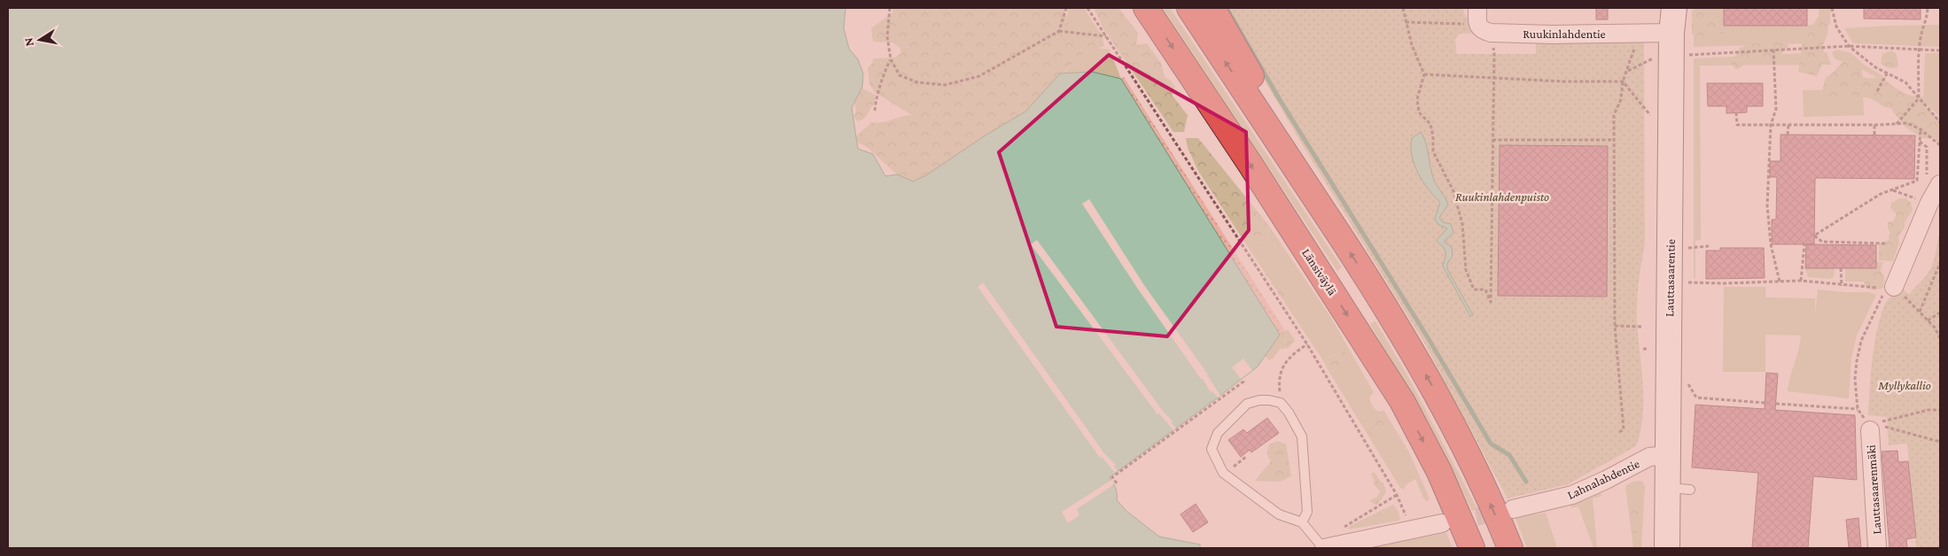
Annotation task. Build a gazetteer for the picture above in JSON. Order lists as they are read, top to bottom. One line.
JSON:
{"streets":{"highway":["Länsiväylä"],"main road":["Lauttasaarentie"],"street":["Ruukinlahdentie","Lahnalahdentie","Lauttasaarenmäki"]},"crossings":[["Ruukinlahdentie","Lauttasaarentie"],["Lauttasaarentie","Lahnalahdentie"]],"parks":["Ruukinlahdenpuisto","Myllykallio"],"north":"left"}
